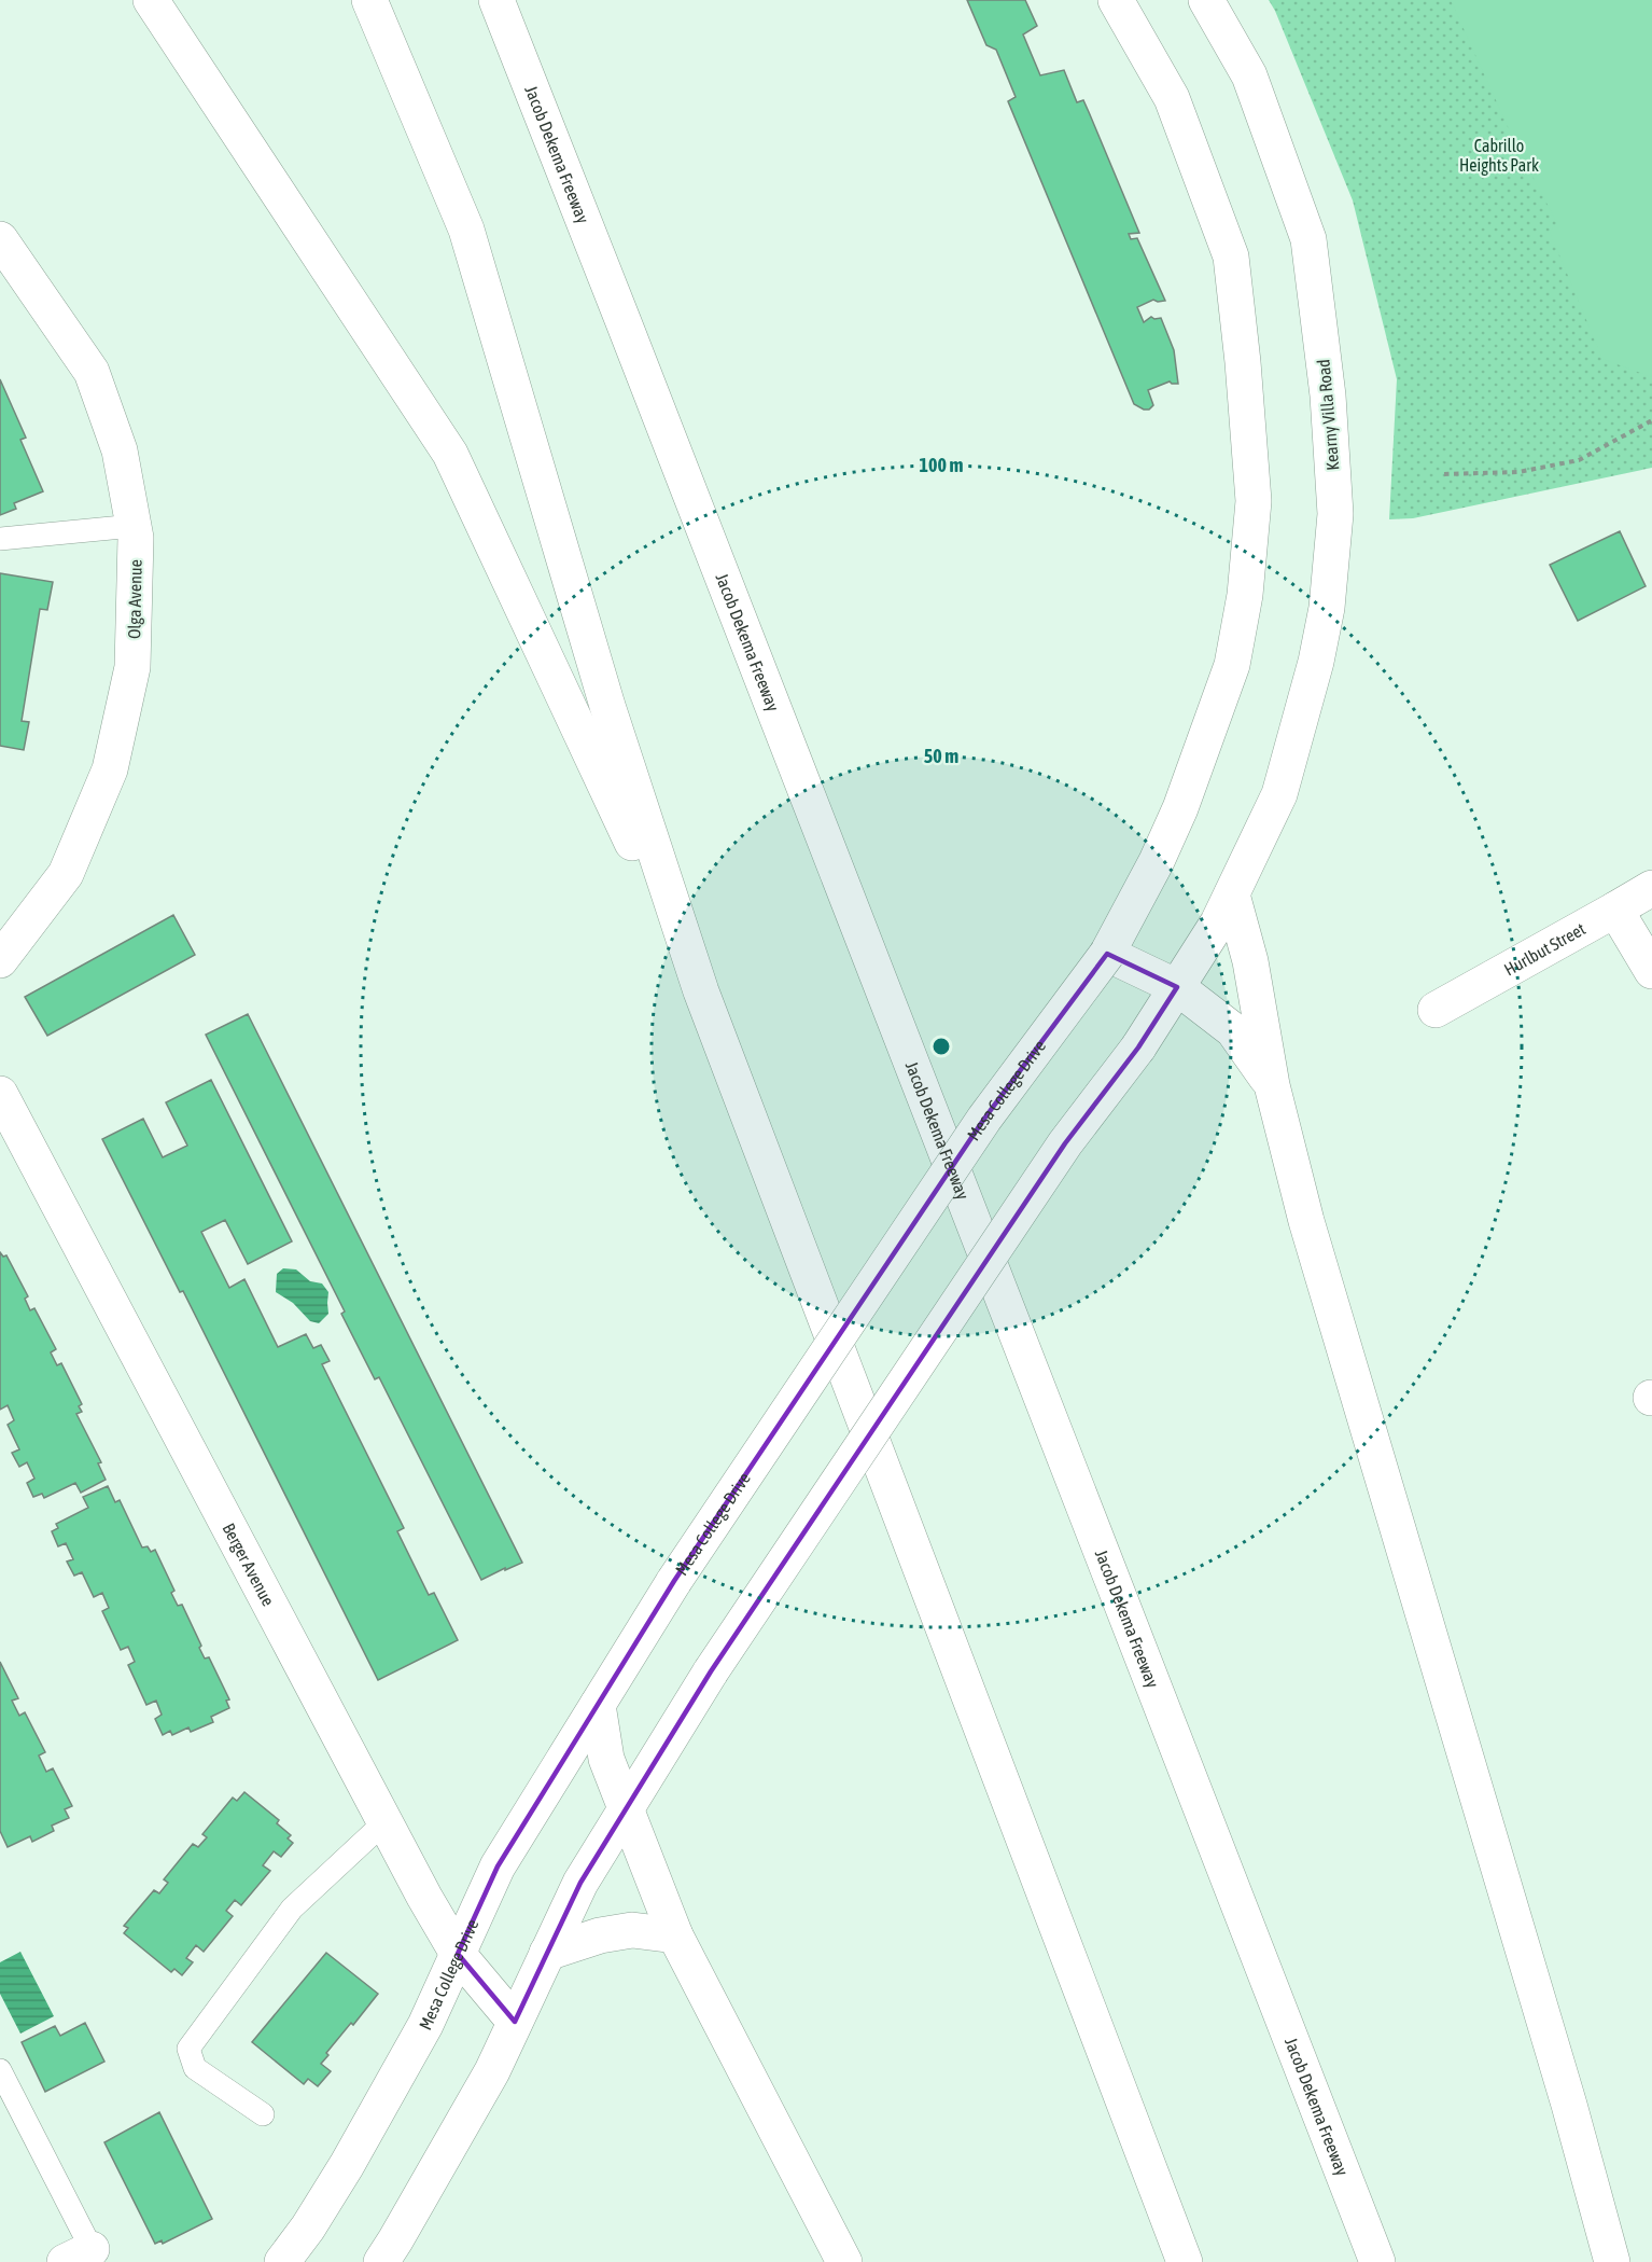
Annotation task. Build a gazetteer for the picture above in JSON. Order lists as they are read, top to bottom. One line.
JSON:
{"streets":{"main road":["Jacob Dekema Freeway","Kearny Villa Road","Olga Avenue","Hurlbut Street","Mesa College Drive","Berger Avenue"]},"crossings":[["Mesa College Drive","Berger Avenue"]],"parks":["Cabrillo Heights Park"],"rings":["100 m","50 m"]}
